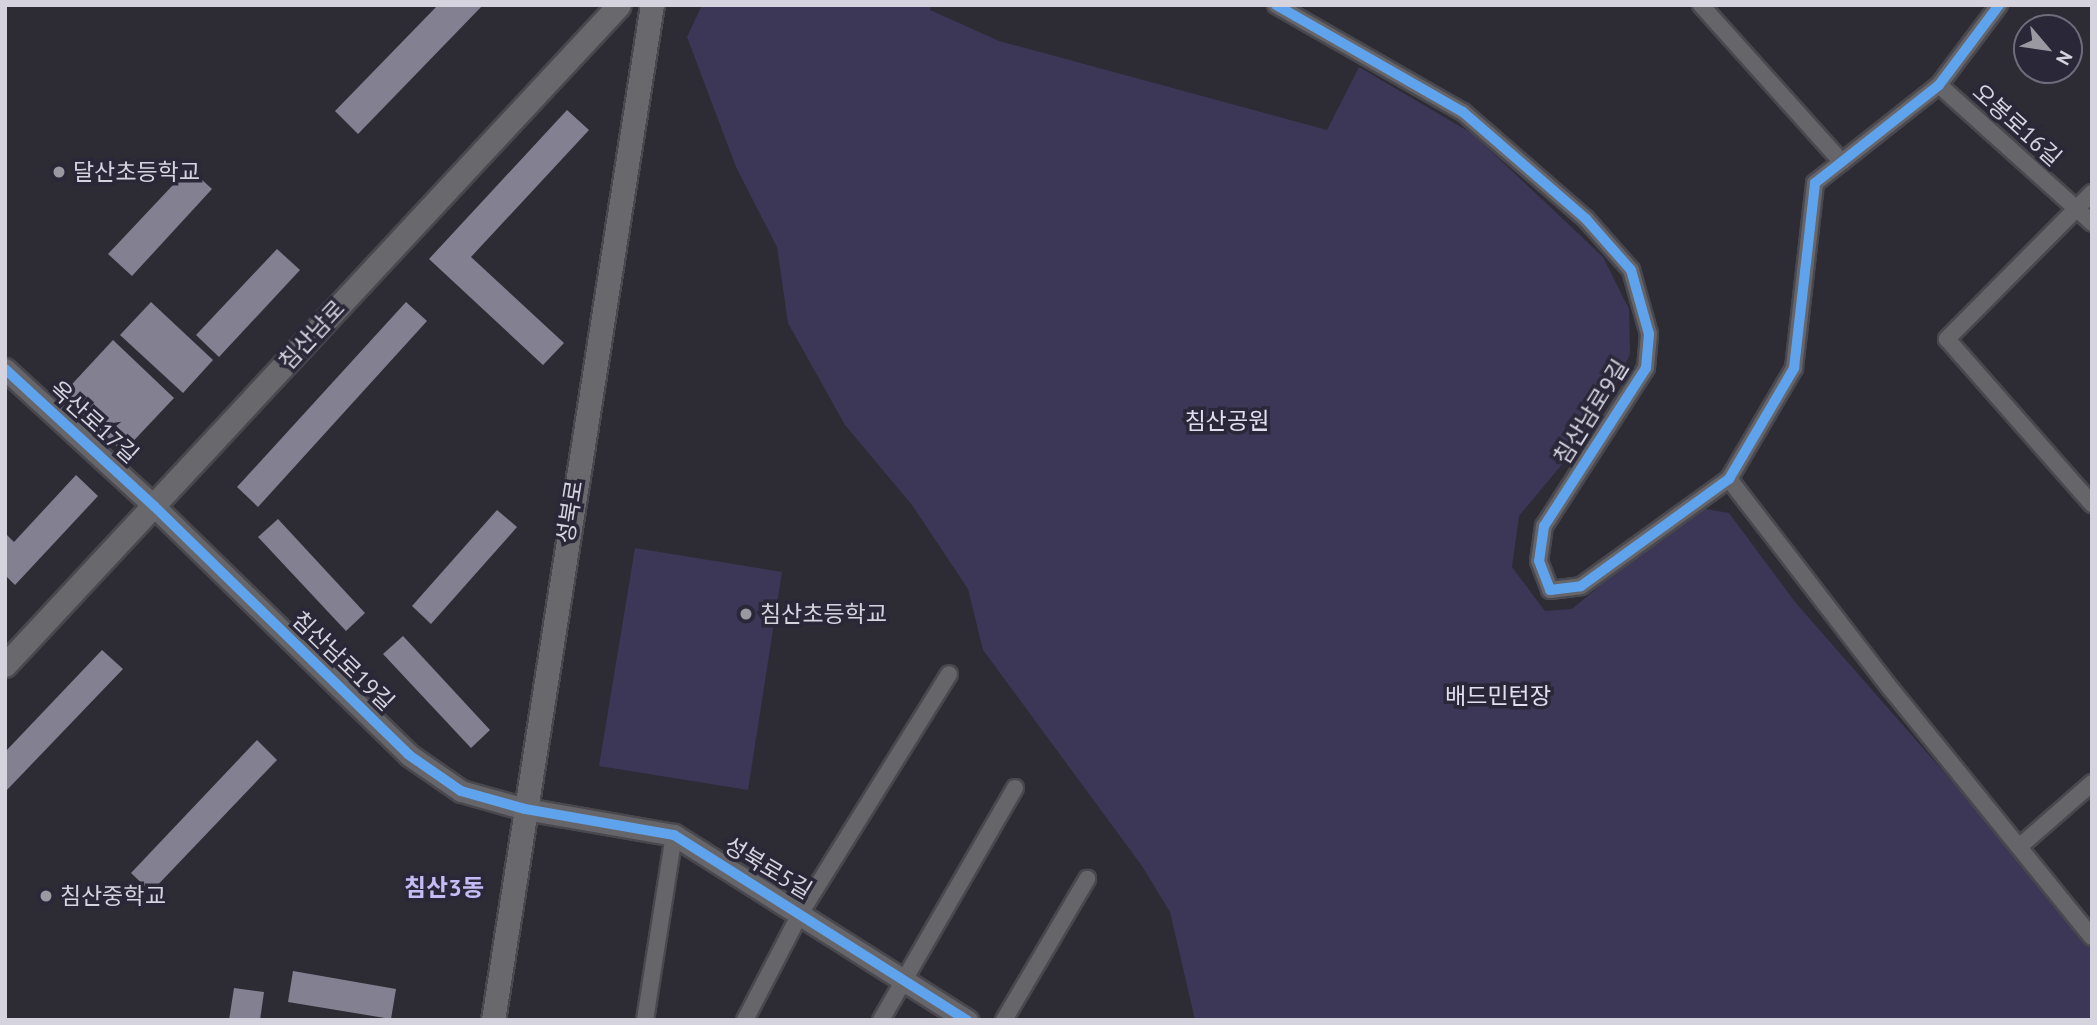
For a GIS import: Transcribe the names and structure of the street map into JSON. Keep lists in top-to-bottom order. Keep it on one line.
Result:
{"streets":{"main road":["침산남로","성북로"],"street":["오봉로16길","침산남로9길","옥산로17길","침산남로19길","성북로5길"]},"crossings":[["침산남로","옥산로17길"],["침산남로","침산남로19길"],["옥산로17길","침산남로19길"],["성북로","침산남로19길"],["성북로","성북로5길"],["침산남로19길","성북로5길"]],"districts":["침산3동"],"parks":["침산공원","배드민턴장"],"places":["달산초등학교","침산초등학교","침산중학교"],"north":"bottom right"}
